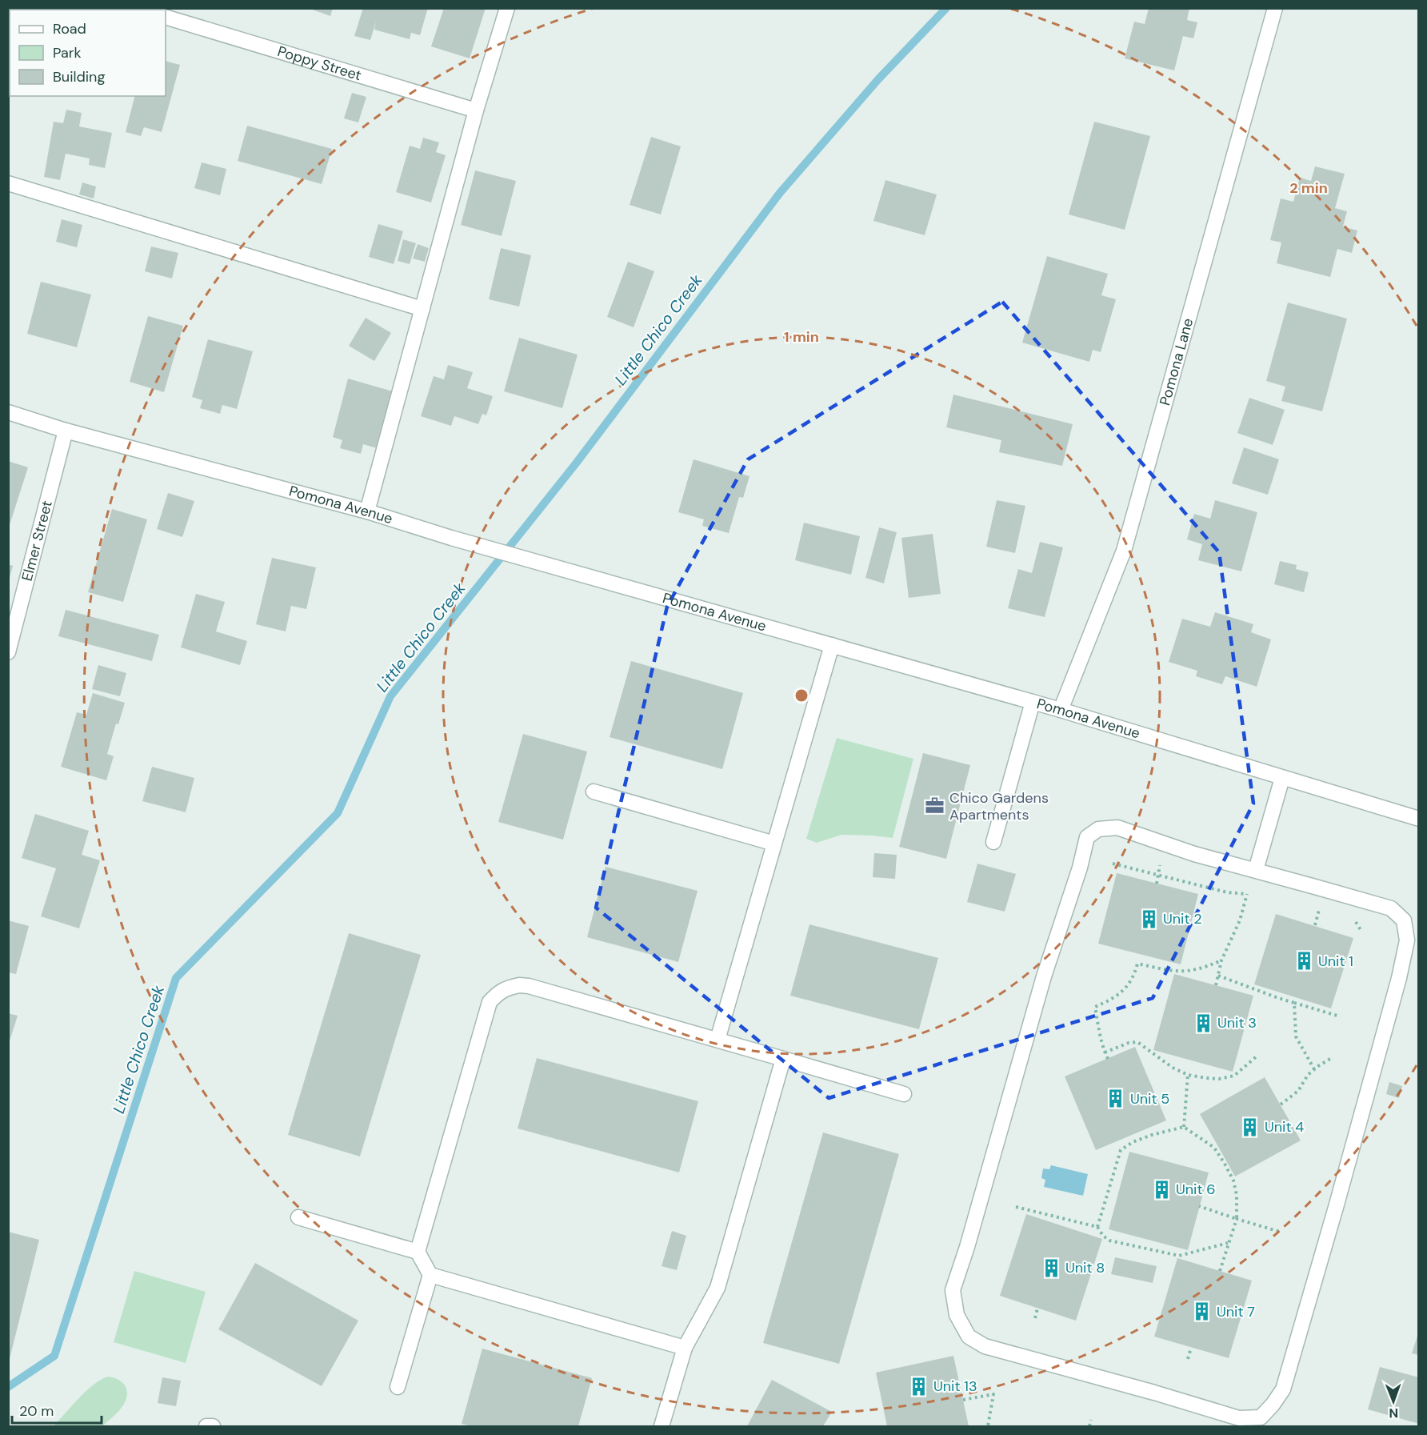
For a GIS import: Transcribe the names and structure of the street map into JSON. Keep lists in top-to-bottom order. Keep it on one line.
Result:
{"streets":{"street":["Poppy Street","Pomona Lane","Pomona Avenue","Elmer Street"]},"crossings":[["Pomona Lane","Pomona Avenue"],["Pomona Avenue","Elmer Street"]],"water":["Little Chico Creek"],"places":{"office":["Chico Gardens Apartments"],"building":["Unit 2","Unit 1","Unit 3","Unit 5","Unit 4","Unit 6","Unit 8","Unit 7","Unit 13"]},"legend":["Road","Park","Building"],"scale_bar":"20 m","north":"bottom","rings":["2 min","1 min"]}
